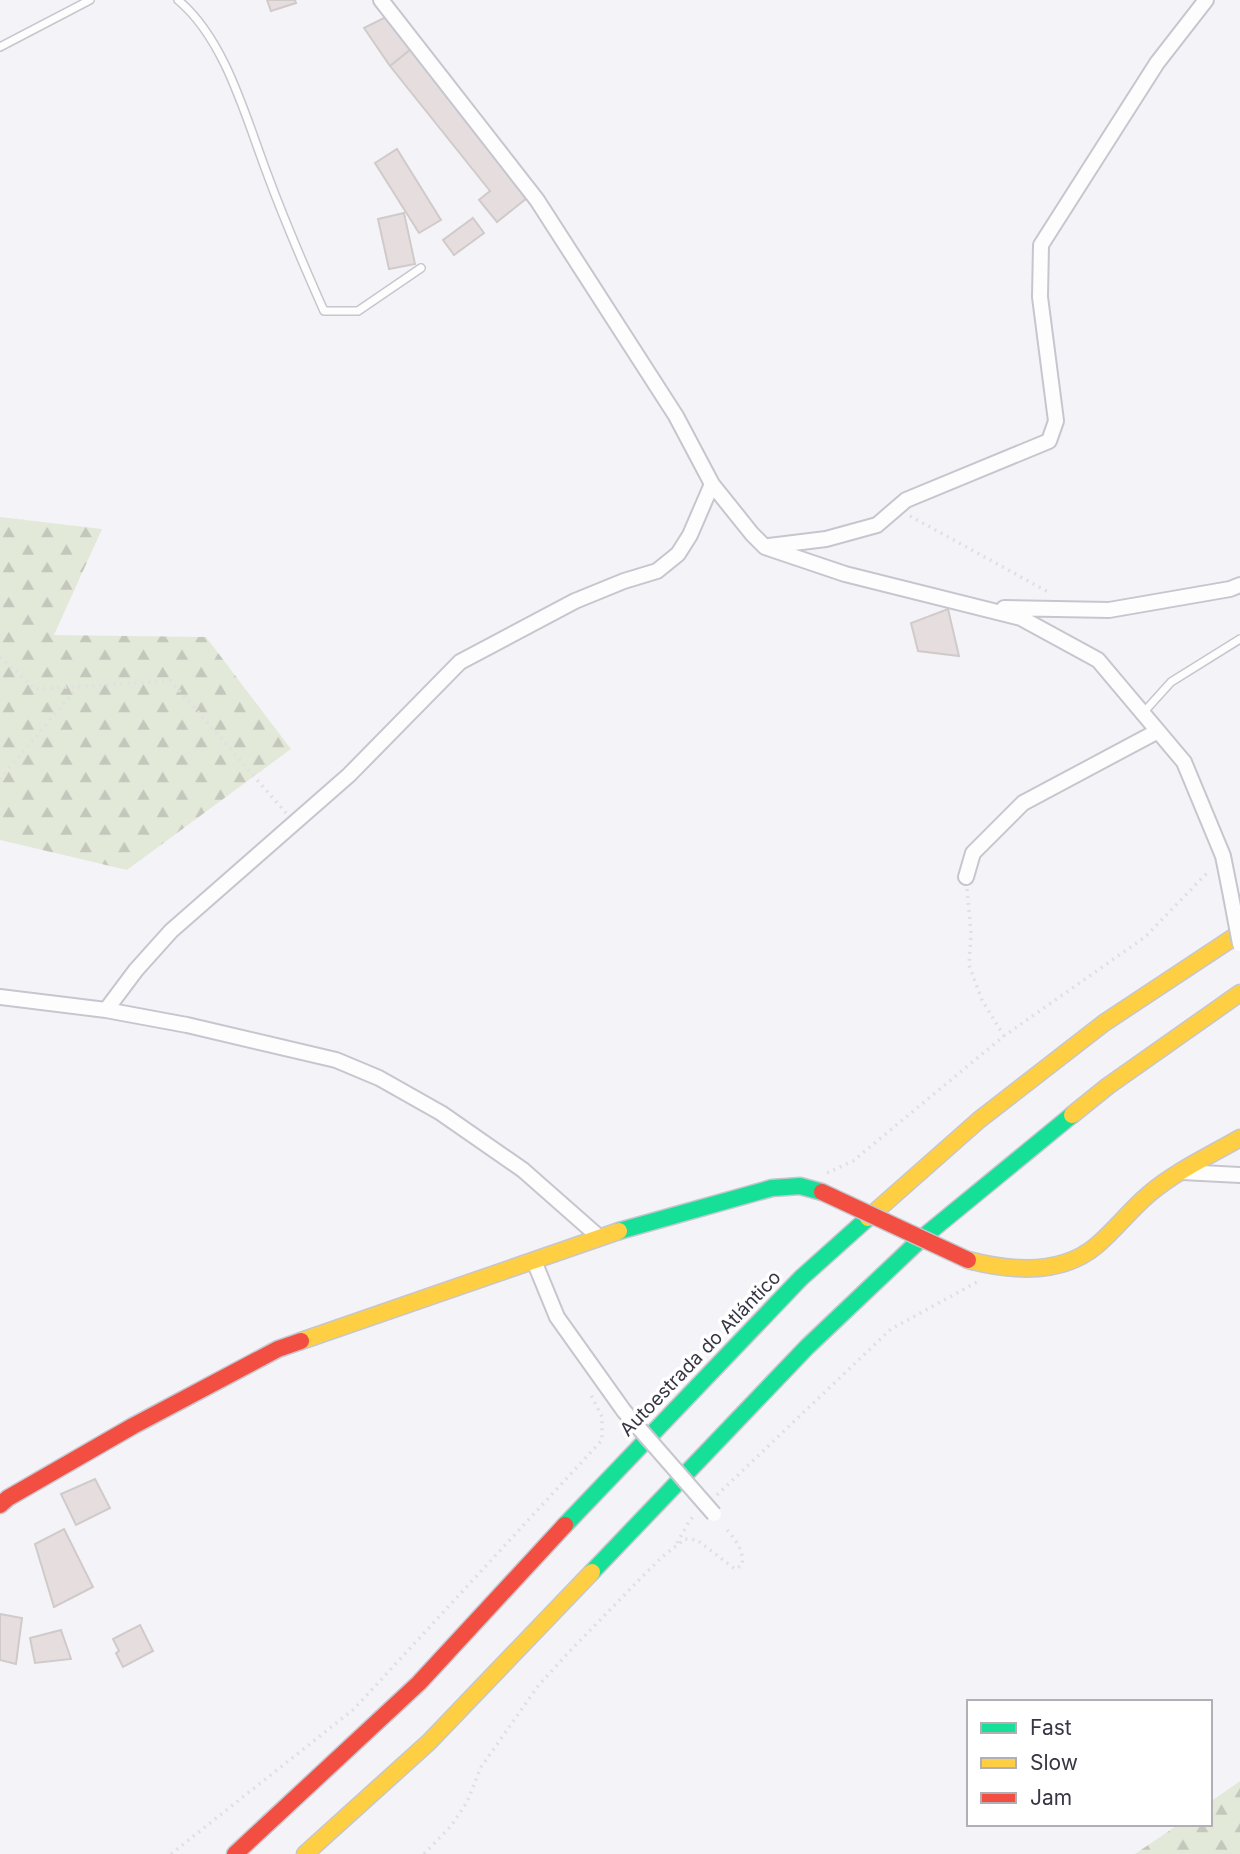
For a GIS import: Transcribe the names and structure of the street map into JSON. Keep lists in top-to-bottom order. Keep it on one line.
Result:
{"streets":{"main road":["Autoestrada do Atlántico"]},"legend":["Fast","Slow","Jam"]}
